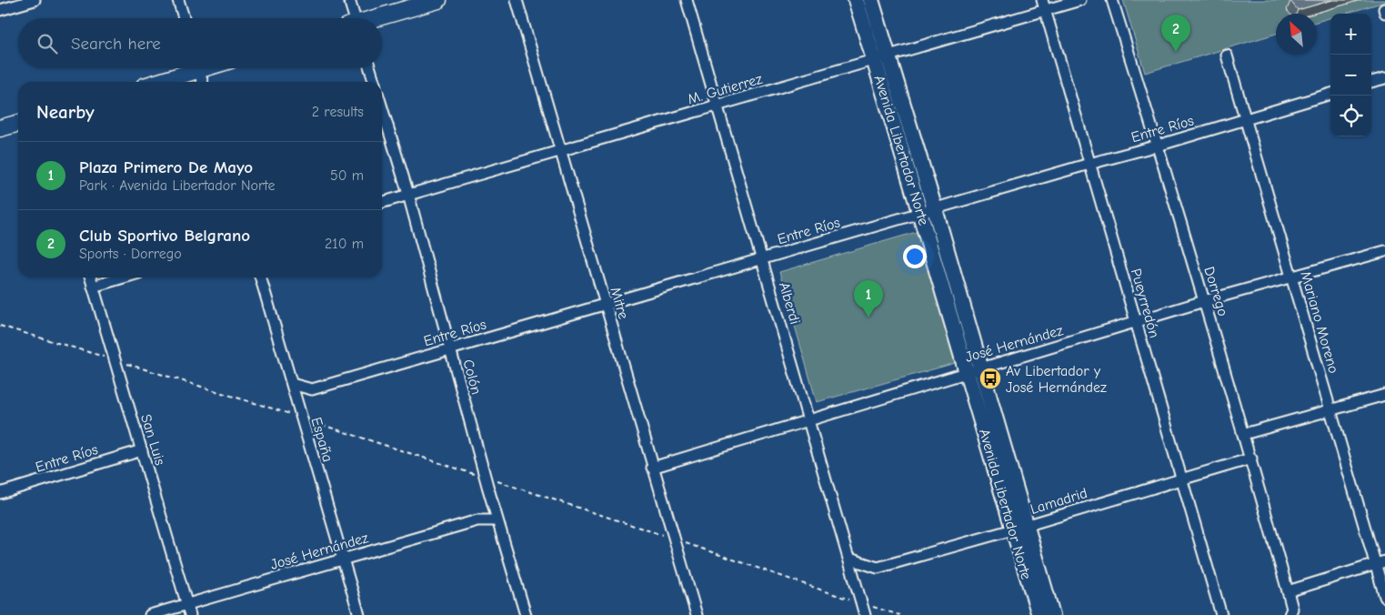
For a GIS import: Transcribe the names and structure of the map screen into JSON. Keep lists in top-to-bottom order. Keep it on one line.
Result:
{"streets":{"main road":["Avenida Libertador Norte"],"street":["M. Gutierrez","Entre Ríos","Dorrego","Mitre","Alberdi","Pueyrredón","Mariano Moreno","José Hernández","Colón","San Luis","España","Lamadrid"]},"crossings":[["M. Gutierrez","Avenida Libertador Norte"],["M. Gutierrez","Mitre"],["M. Gutierrez","Alberdi"],["M. Gutierrez","Pueyrredón"],["M. Gutierrez","Colón"],["Entre Ríos","Avenida Libertador Norte"],["Entre Ríos","Dorrego"],["Entre Ríos","Mitre"],["Entre Ríos","Alberdi"],["Entre Ríos","Pueyrredón"],["Entre Ríos","Mariano Moreno"],["Entre Ríos","Colón"],["Entre Ríos","San Luis"],["Entre Ríos","España"],["Avenida Libertador Norte","José Hernández"],["Avenida Libertador Norte","Lamadrid"],["Dorrego","José Hernández"],["Dorrego","Lamadrid"],["Mitre","José Hernández"],["Alberdi","José Hernández"],["Alberdi","Lamadrid"],["Pueyrredón","José Hernández"],["Pueyrredón","Lamadrid"],["Mariano Moreno","José Hernández"],["José Hernández","Colón"],["José Hernández","San Luis"],["José Hernández","España"]],"places":{"bus stop":["Av Libertador y José Hernández"]},"north":"top left","page":{"map_buttons":["+","−"],"pins":["2","1"],"search":"Search here","heading":["Nearby","2 results"],"list":[{"mark":"1","name":"Plaza Primero De Mayo","note":"Park · Avenida Libertador Norte","value":"50 m"},{"mark":"2","name":"Club Sportivo Belgrano","note":"Sports · Dorrego","value":"210 m"}]}}
